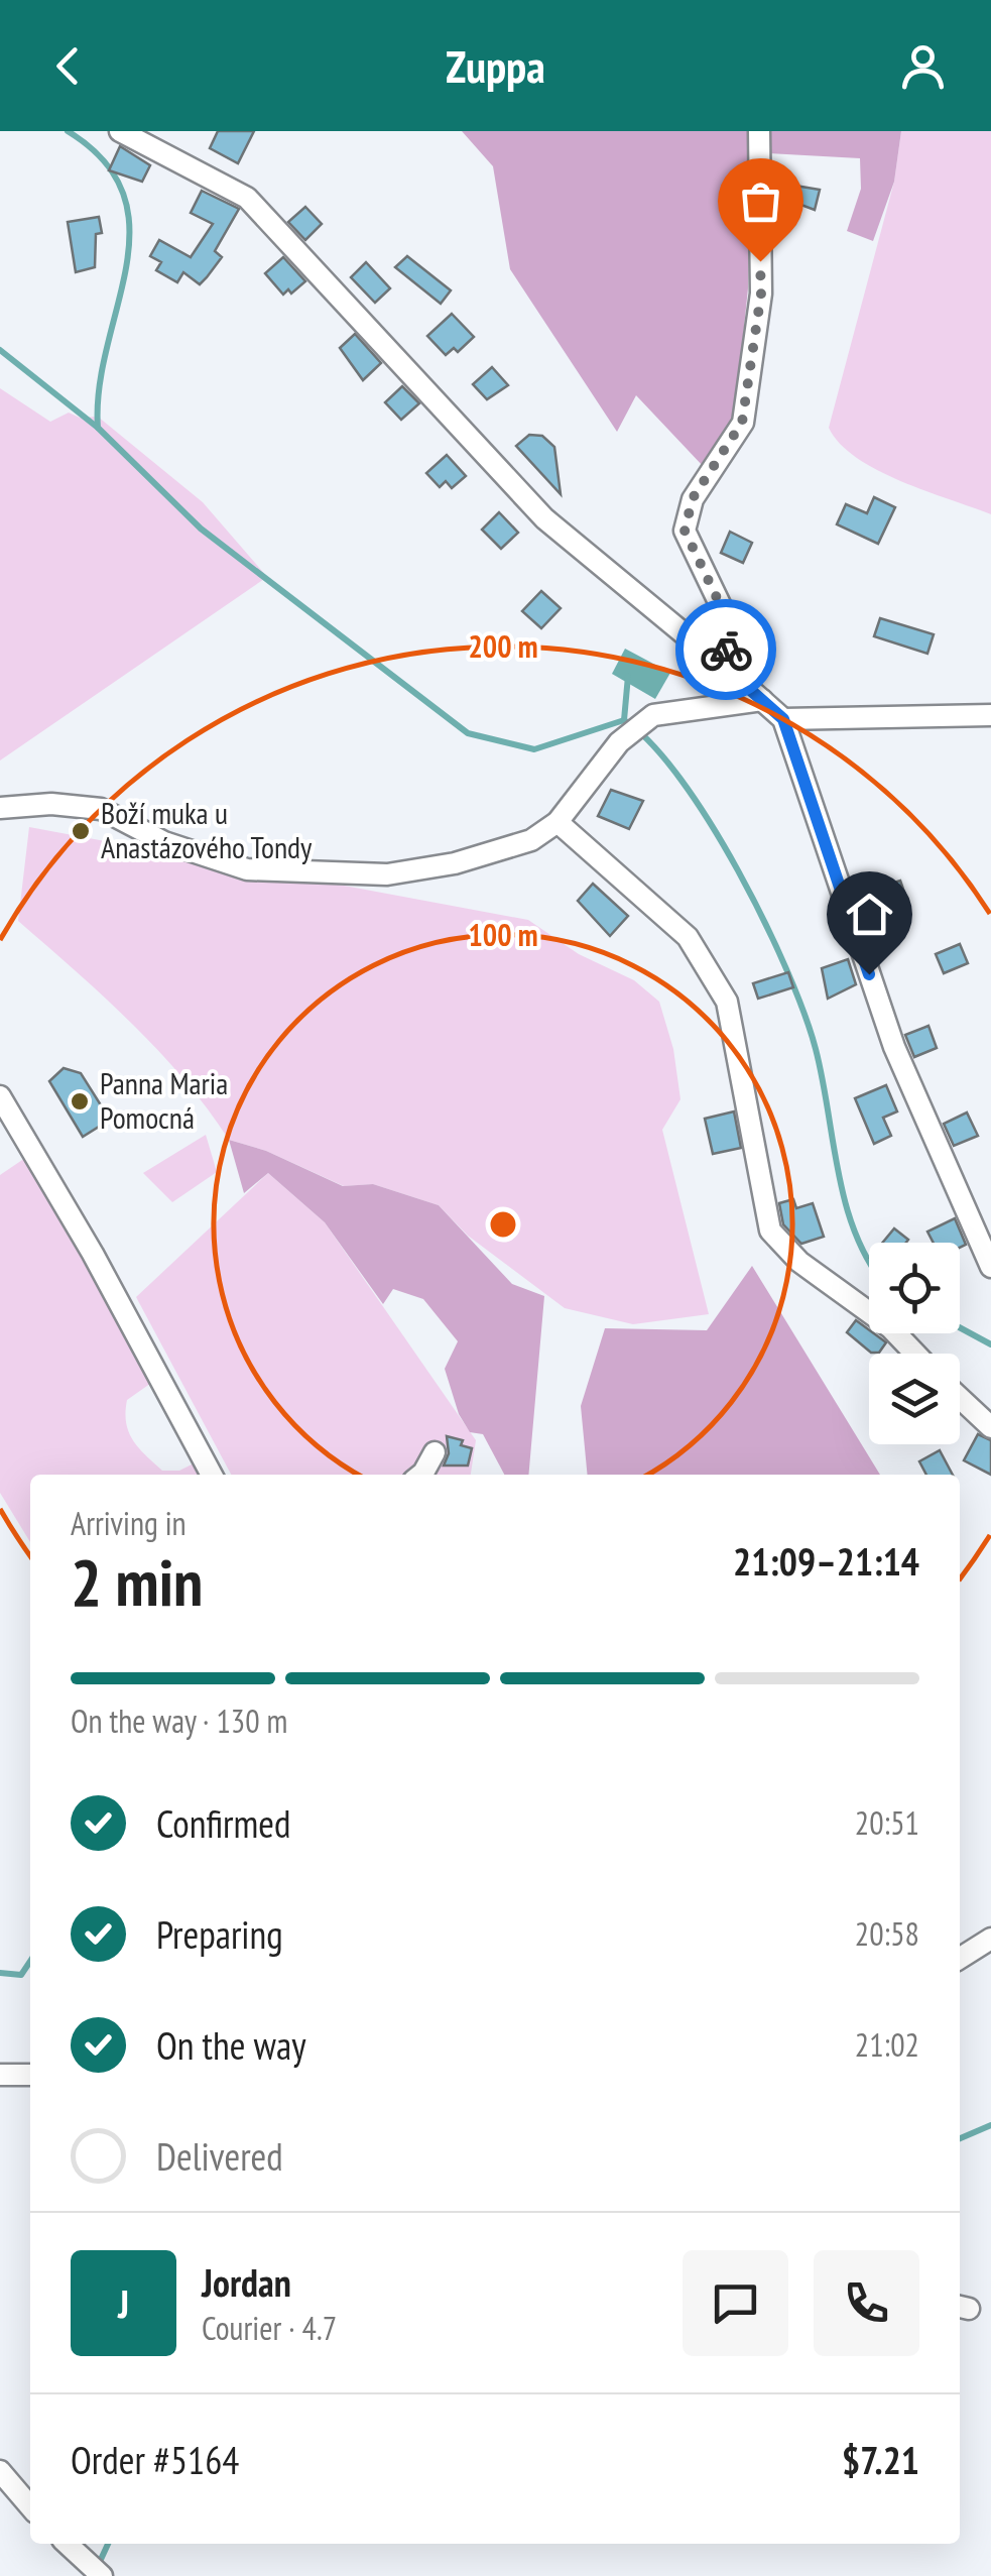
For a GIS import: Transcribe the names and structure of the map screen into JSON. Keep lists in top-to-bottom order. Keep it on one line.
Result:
{"places":["Boží muka u Anastázového Tondy","Panna Maria Pomocná"],"page":{"header":"Zuppa","heading":["2 min","Arriving in","21:09–21:14"],"panel":["Jordan","Courier · 4.7","Order #5164","$7.21"],"bar":"On the way · 130 m","list":[["Confirmed","20:51"],["Preparing","20:58"],["On the way","21:02"],"Delivered"],"round":"J"},"rings":["200 m","100 m"]}
